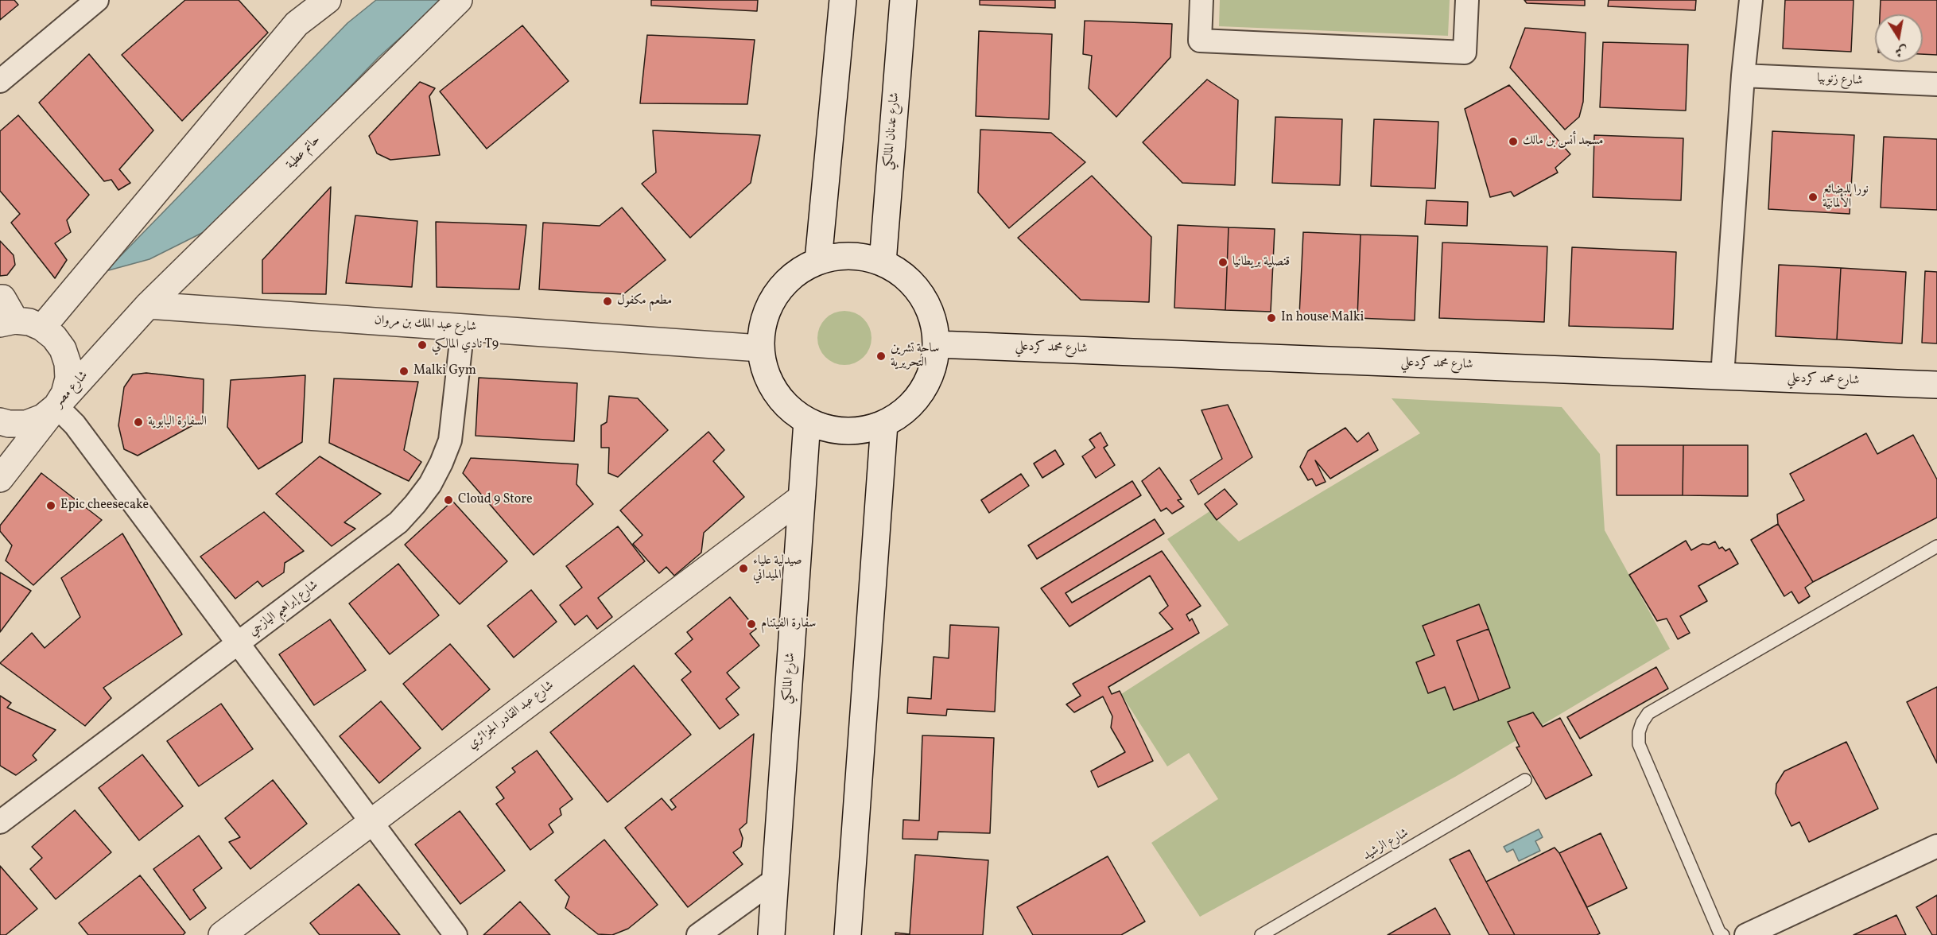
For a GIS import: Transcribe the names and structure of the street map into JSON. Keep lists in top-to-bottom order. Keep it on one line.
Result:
{"streets":{"main road":["شارع عدنان المالكي","حاتم عطية","شارع عبد الملك بن مروان","شارع محمد كردعلي","شارع مصر","شارع المالكي","شارع عبد القادر الجزائري"],"street":["شارع زنوبيا","شارع إبراهيم اليازجي"],"lane":["شارع الرشيد"]},"crossings":[["حاتم عطية","شارع عبد الملك بن مروان"],["حاتم عطية","شارع مصر"],["شارع عبد الملك بن مروان","شارع مصر"],["شارع عبد الملك بن مروان","شارع إبراهيم اليازجي"],["شارع المالكي","شارع عبد القادر الجزائري"]],"places":["مسجد أنس بن مالك","نورا للبضائع الألمانية","قنصلية بريطانيا","مطعم مكفول","In house Malki","نادي المالكي T9","ساحة تشرين التحريرية","Malki Gym","السفارة البابوية","Cloud 9 Store","Epic cheesecake","صيدلية علياء الميداني","سفارة الفيتنام"],"north":"bottom"}
